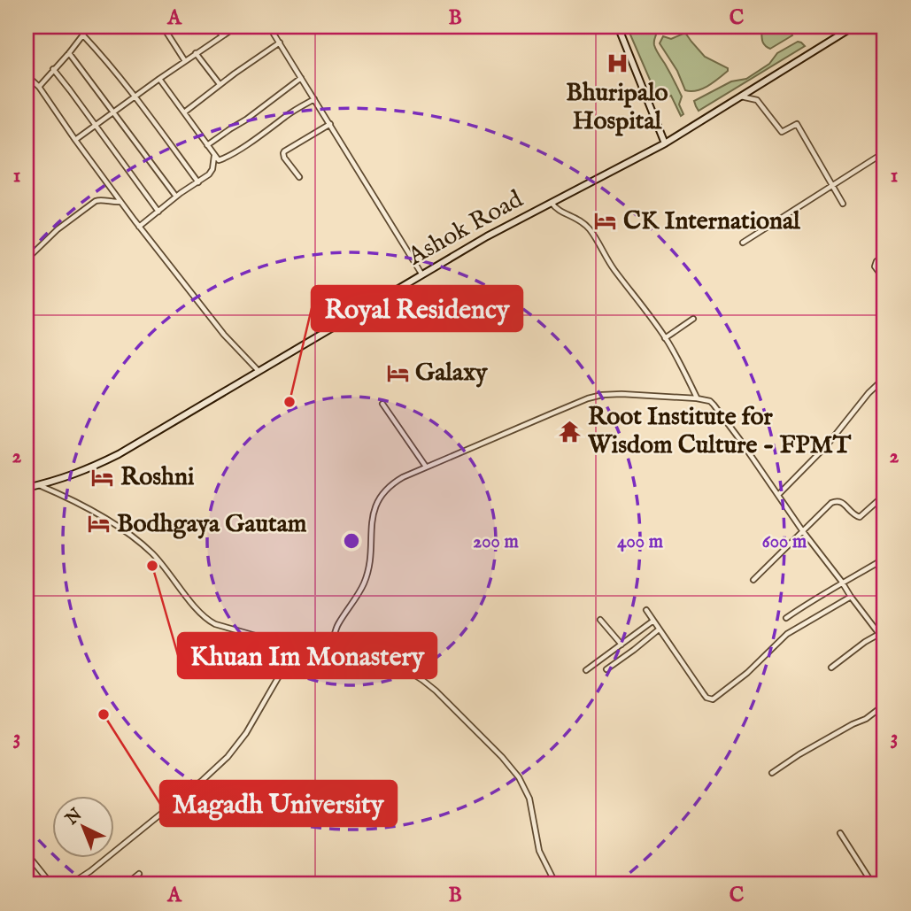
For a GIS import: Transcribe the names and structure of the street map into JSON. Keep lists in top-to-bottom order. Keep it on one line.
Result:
{"streets":{"street":["Ashok Road"]},"places":{"hospital":["Bhuripalo Hospital"],"hotel":["CK International","Galaxy","Roshni","Bodhgaya Gautam"],"other":["Royal Residency","Khuan Im Monastery","Magadh University"],"temple":["Root Institute for Wisdom Culture - FPMT"]},"north":"top left","grid":{"columns":["A","B","C"],"rows":["1","2","3"]},"rings":["200 m","400 m","600 m"]}
